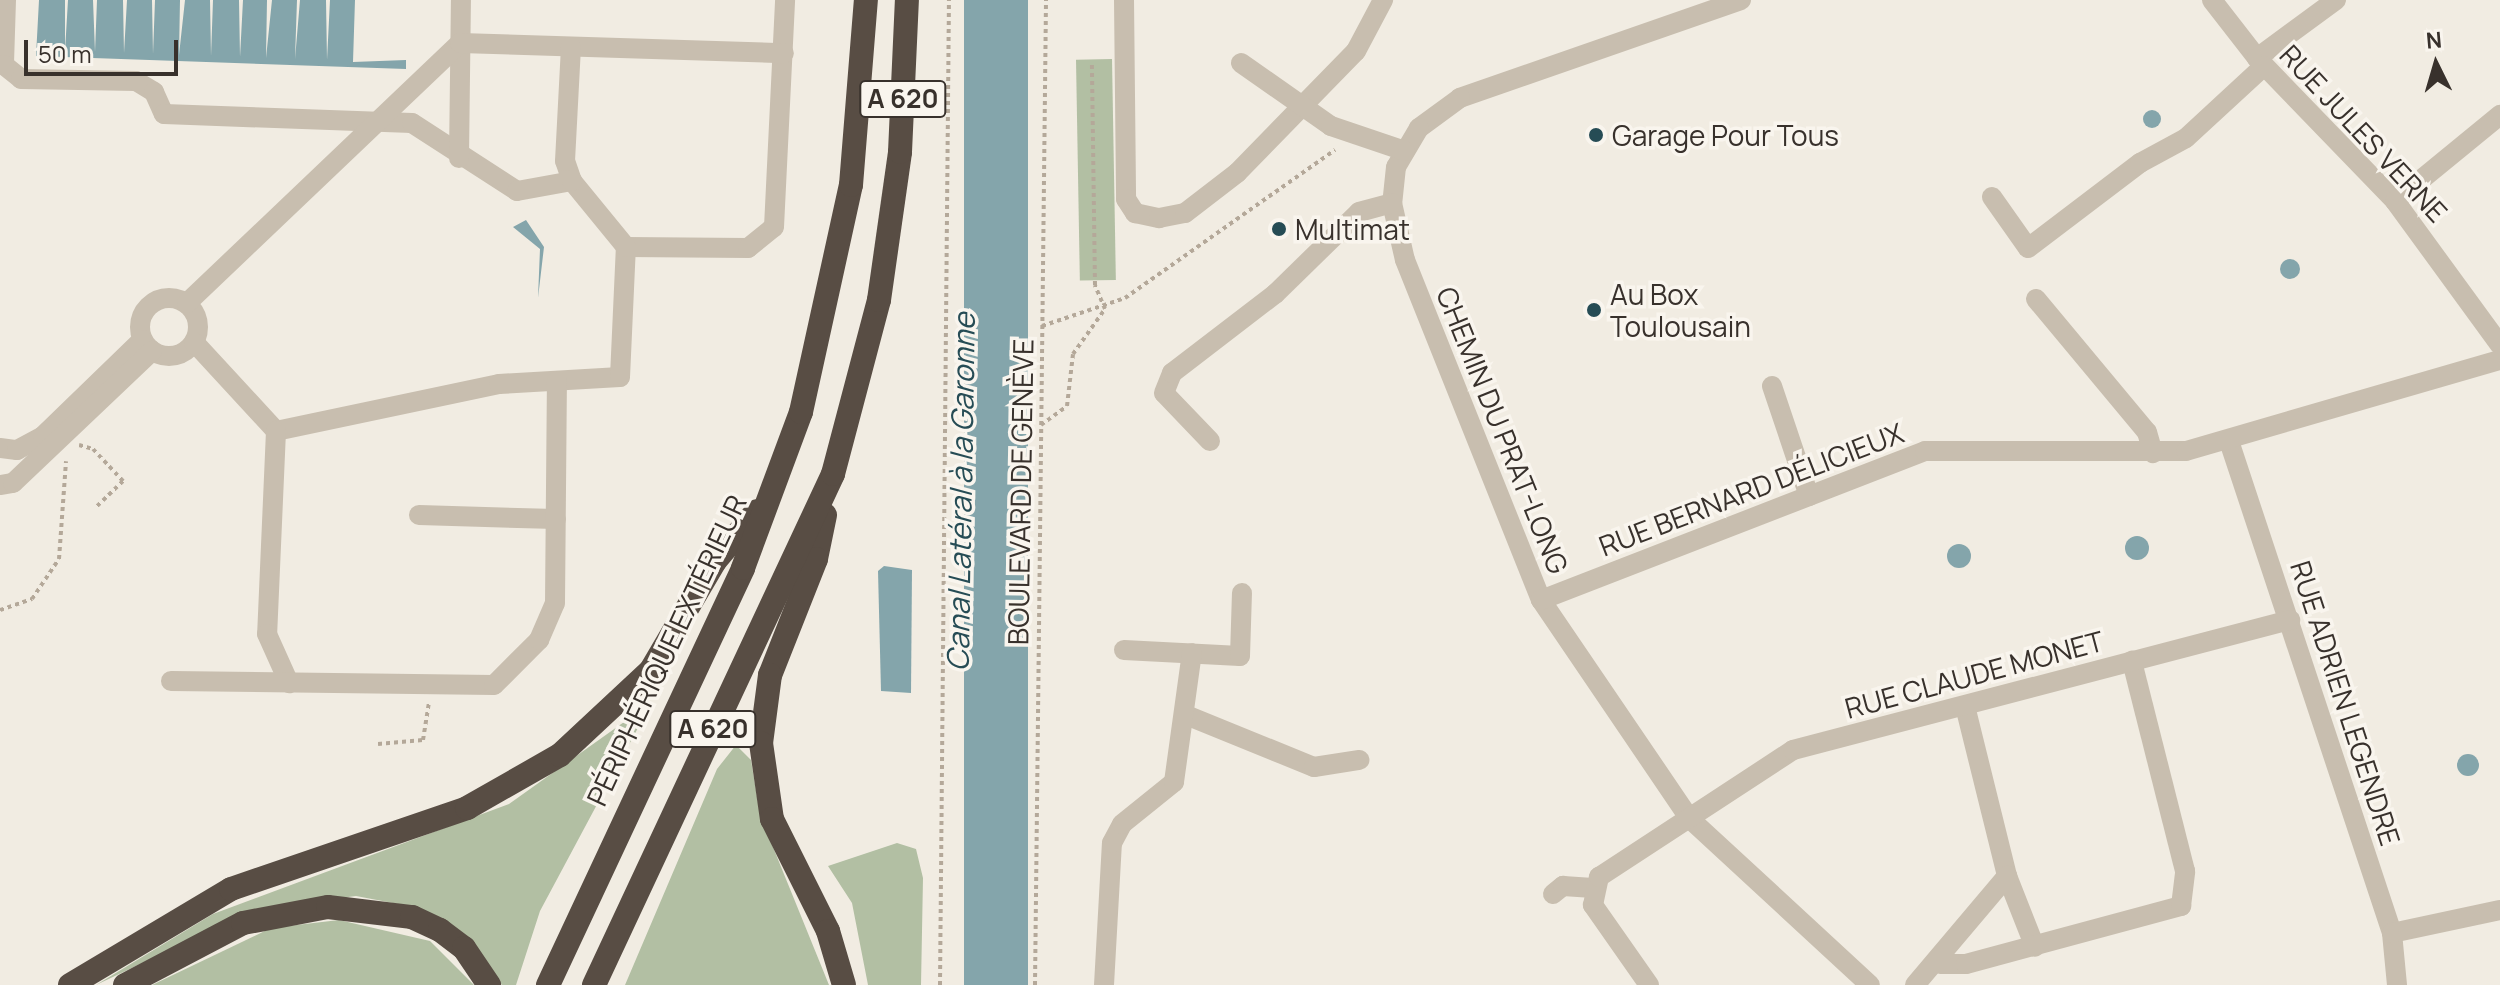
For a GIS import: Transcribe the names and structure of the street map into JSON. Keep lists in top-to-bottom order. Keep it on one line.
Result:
{"streets":{"highway":["A 620","PÉRIPHÉRIQUE EXTÉRIEUR"],"street":["RUE JULES VERNE","CHEMIN DU PRAT-LONG","RUE BERNARD DÉLICIEUX","RUE CLAUDE MONET","RUE ADRIEN LEGENDRE"],"path":["BOULEVARD DE GENÈVE"]},"crossings":[["CHEMIN DU PRAT-LONG","RUE BERNARD DÉLICIEUX"],["CHEMIN DU PRAT-LONG","RUE CLAUDE MONET"],["RUE BERNARD DÉLICIEUX","RUE ADRIEN LEGENDRE"],["RUE CLAUDE MONET","RUE ADRIEN LEGENDRE"]],"water":["Canal Latéral à la Garonne"],"places":["Garage Pour Tous","Multimat","Au Box Toulousain"],"scale_bar":"50 m","north":"top"}
